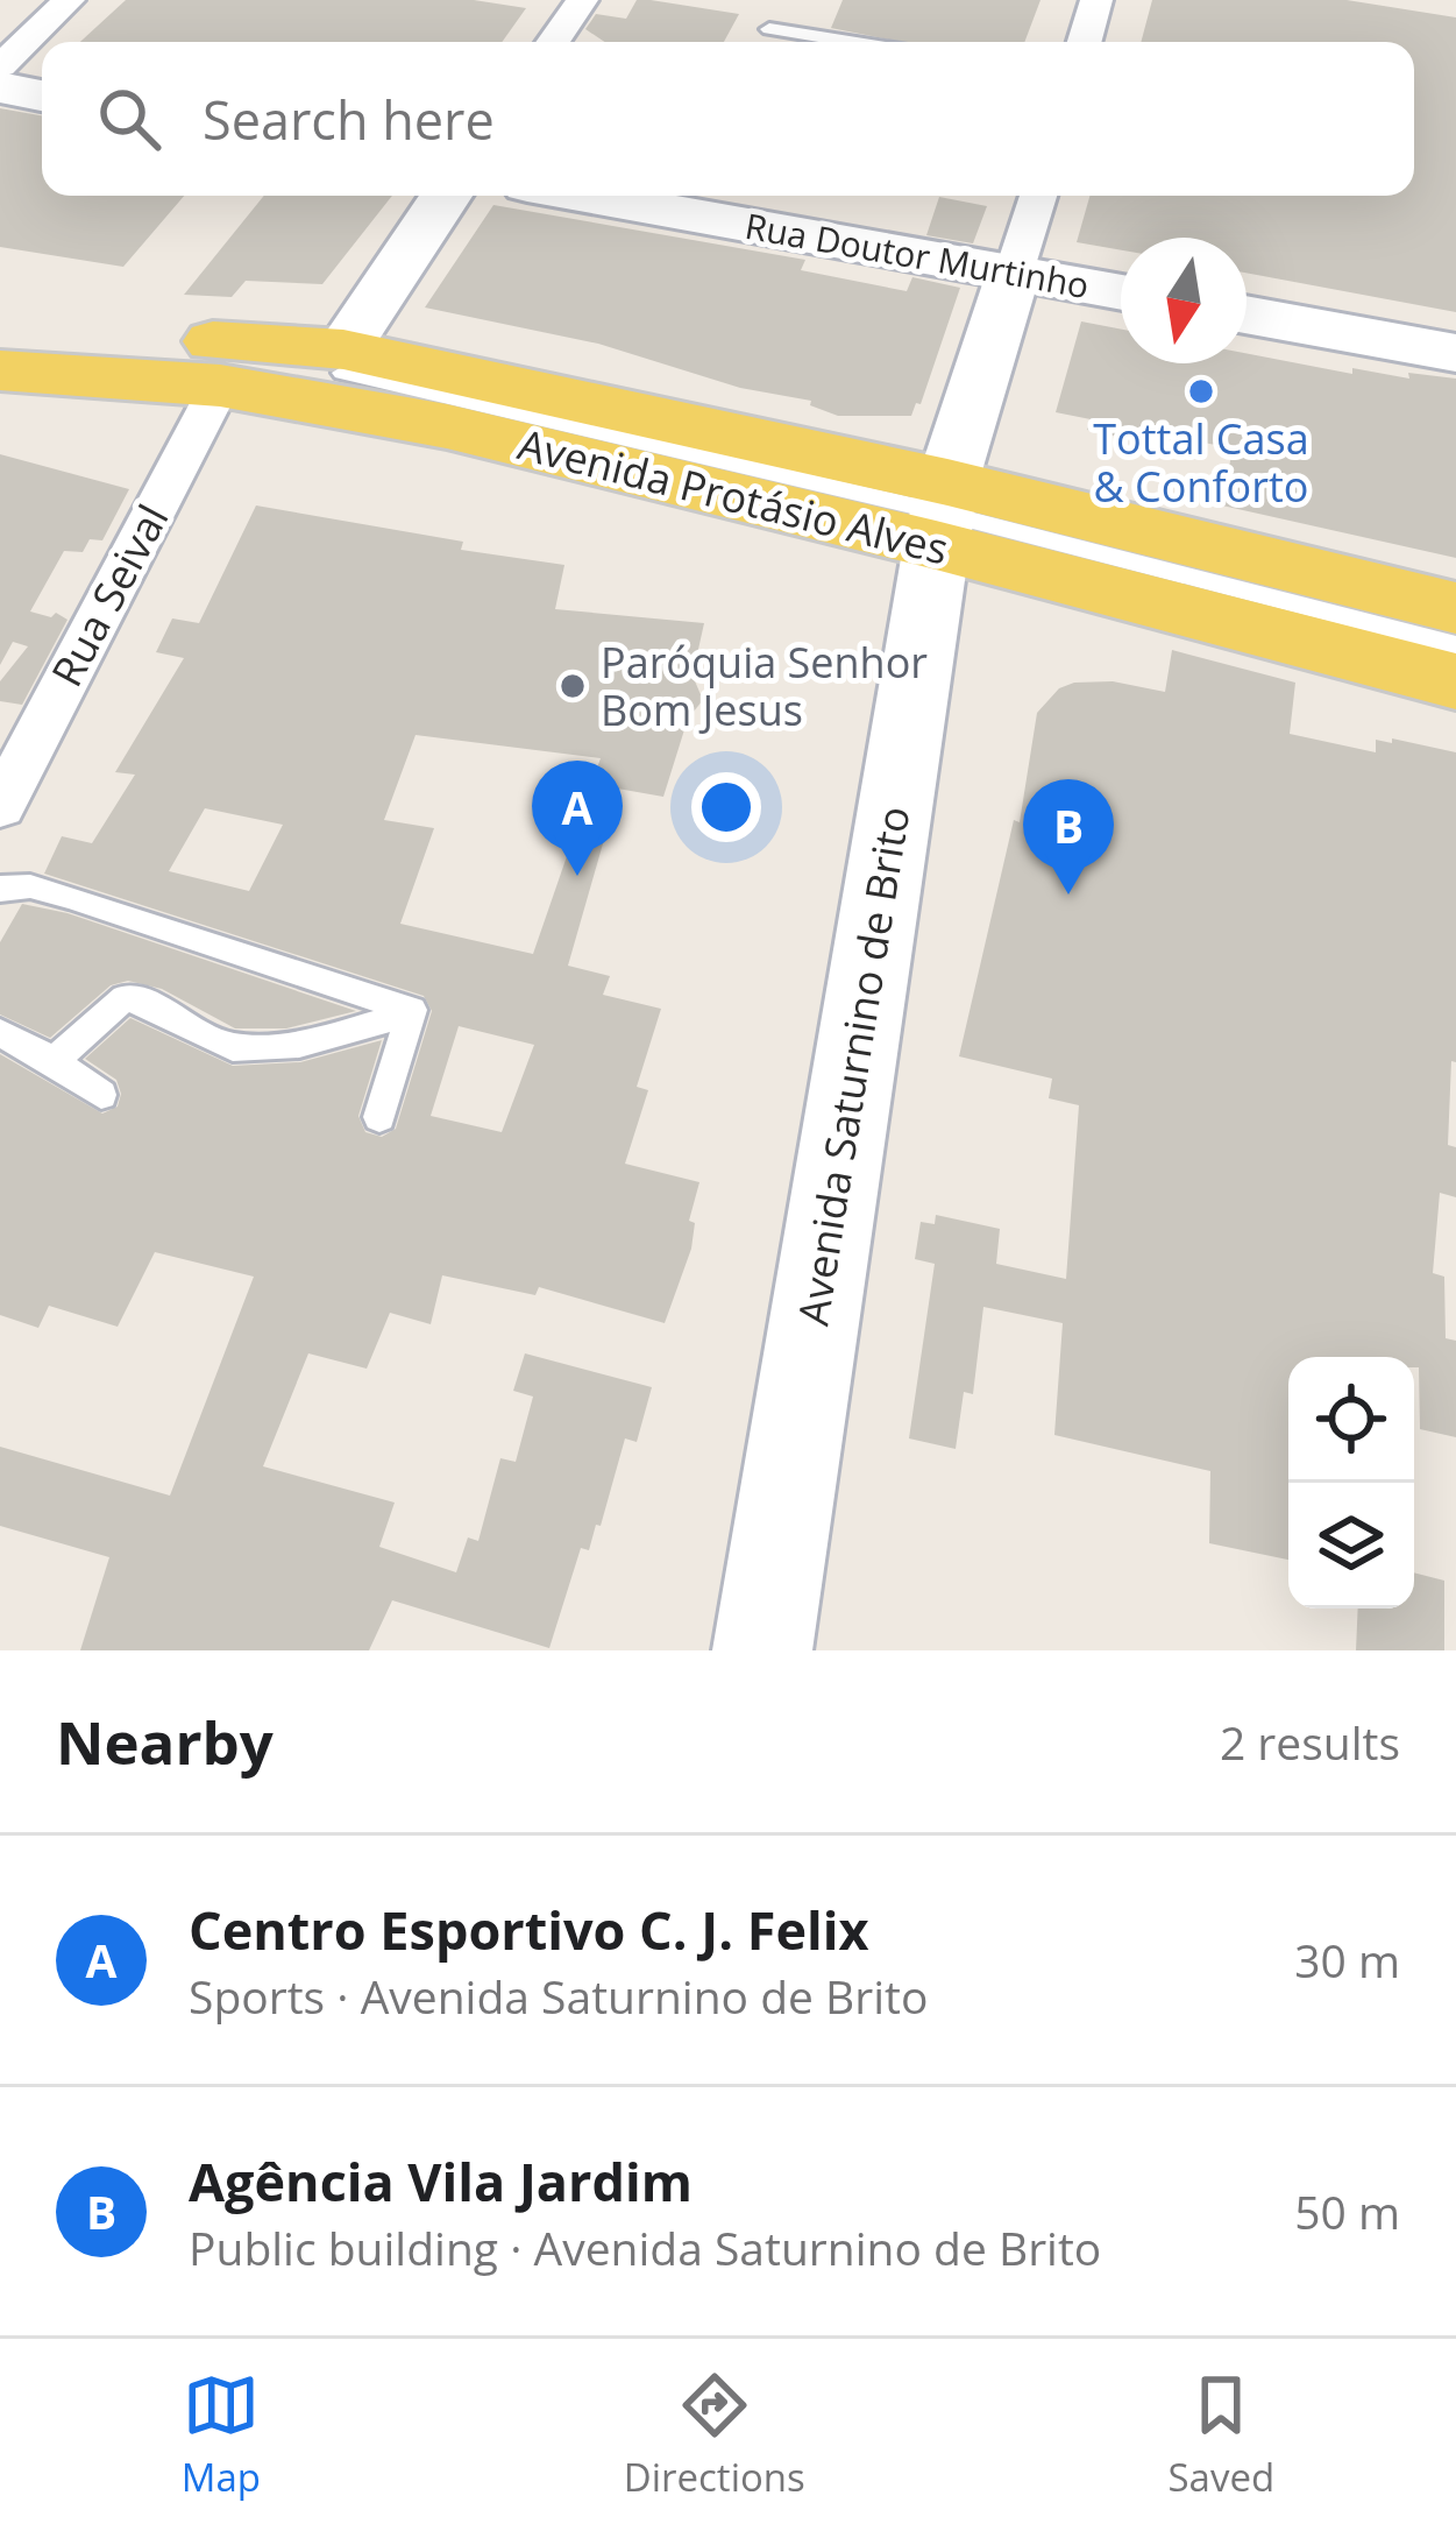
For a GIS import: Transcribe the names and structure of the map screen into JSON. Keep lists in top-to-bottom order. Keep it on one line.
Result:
{"streets":{"main road":["Avenida Protásio Alves"],"street":["Rua Doutor Murtinho","Rua Seival","Avenida Saturnino de Brito"]},"crossings":[["Rua Doutor Murtinho","Avenida Saturnino de Brito"],["Avenida Protásio Alves","Rua Seival"],["Avenida Protásio Alves","Avenida Saturnino de Brito"]],"places":["Tottal Casa & Conforto","Paróquia Senhor Bom Jesus"],"north":"bottom","page":{"search":"Search here","pins":["A","B"],"heading":["Nearby","2 results"],"list":[{"mark":"A","name":"Centro Esportivo C. J. Felix","note":"Sports · Avenida Saturnino de Brito","value":"30 m"},{"mark":"B","name":"Agência Vila Jardim","note":"Public building · Avenida Saturnino de Brito","value":"50 m"}],"nav":["Map","Directions","Saved"]}}
